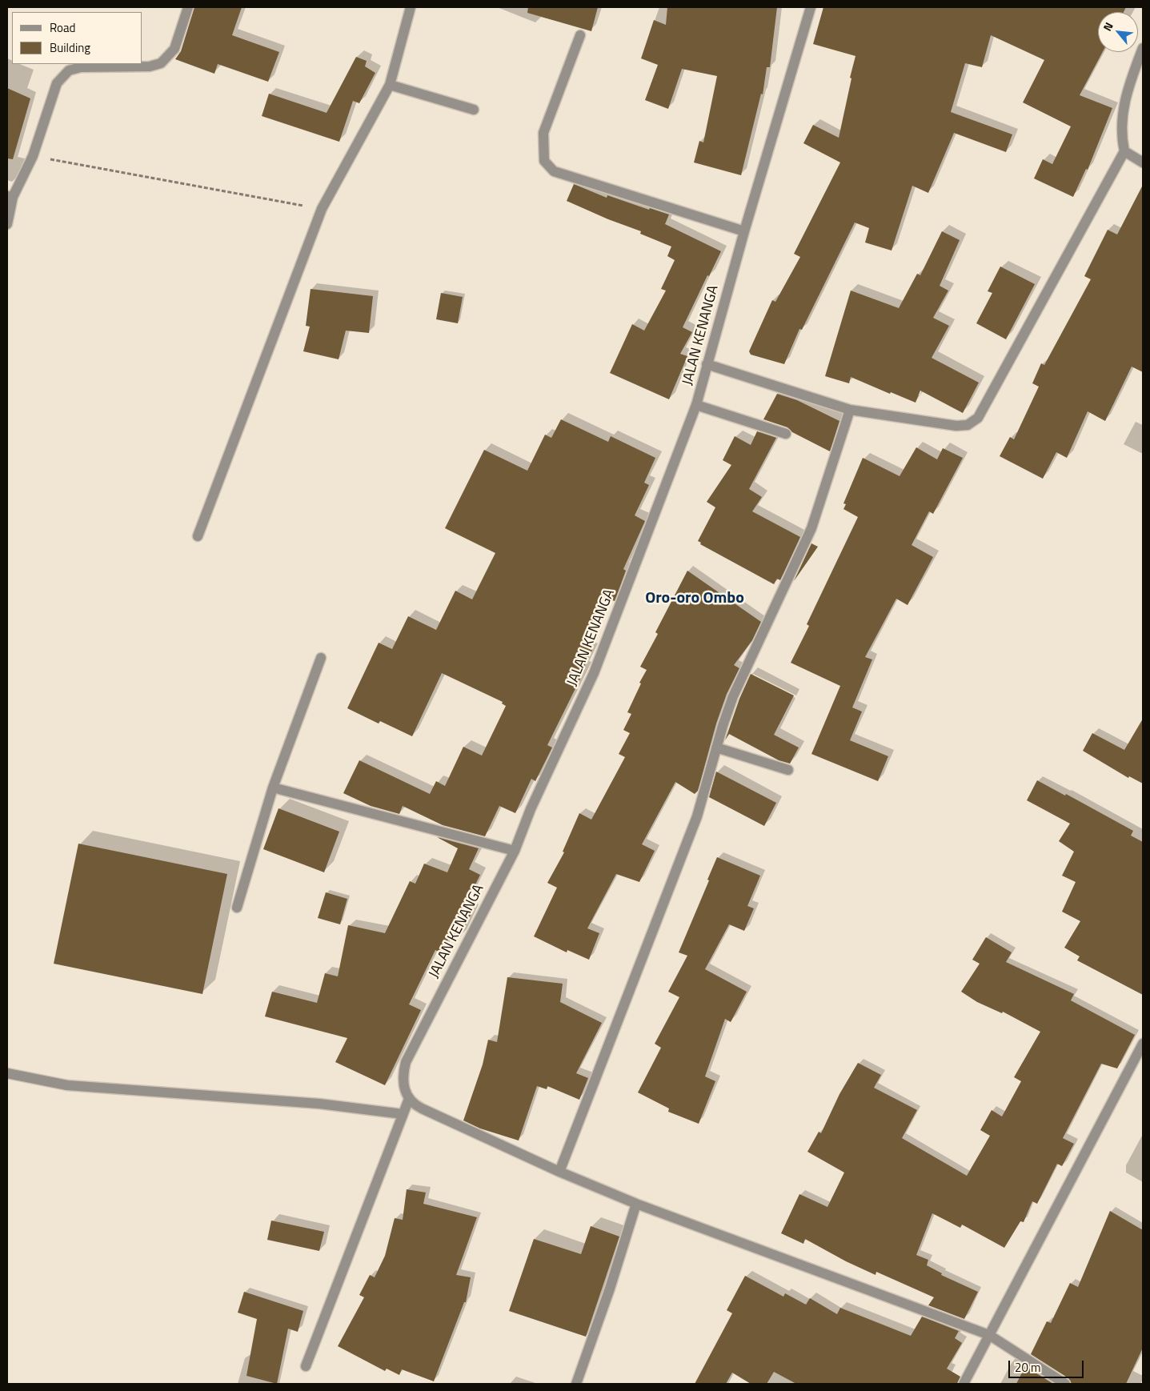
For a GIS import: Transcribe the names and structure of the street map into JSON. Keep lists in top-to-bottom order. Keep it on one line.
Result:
{"streets":{"street":["JALAN KENANGA"]},"districts":["Oro-oro Ombo"],"legend":["Road","Building"],"scale_bar":"20 m","north":"top left"}
